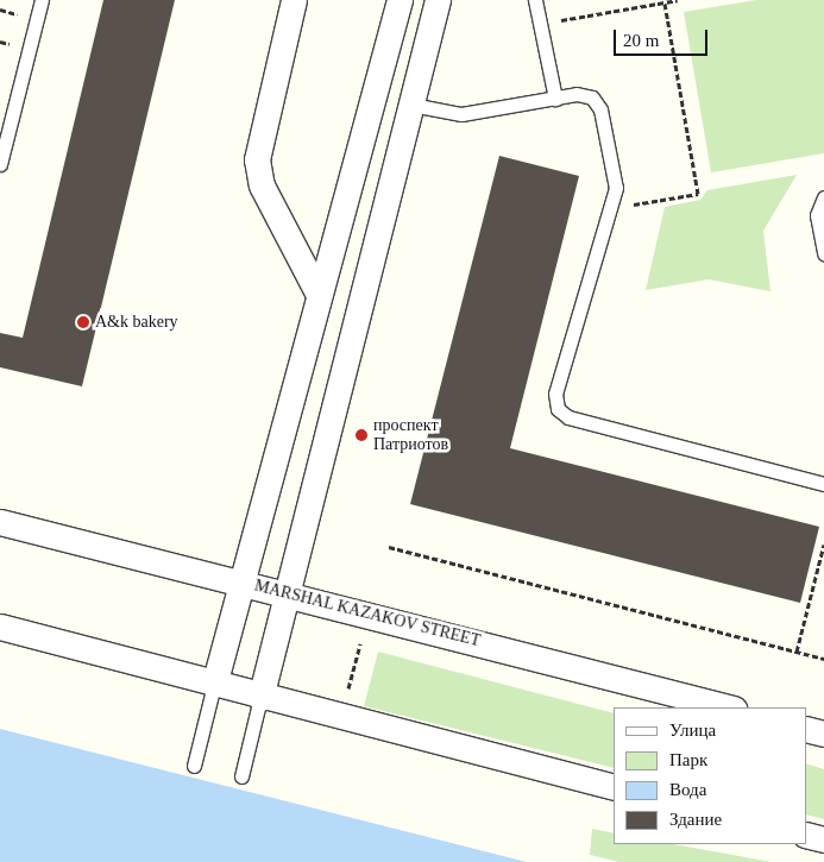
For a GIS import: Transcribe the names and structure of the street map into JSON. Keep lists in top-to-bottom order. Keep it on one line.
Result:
{"streets":{"street":["MARSHAL KAZAKOV STREET"]},"places":["A&k bakery","проспект Патриотов"],"legend":["Улица","Парк","Вода","Здание"],"scale_bar":"20 m"}
